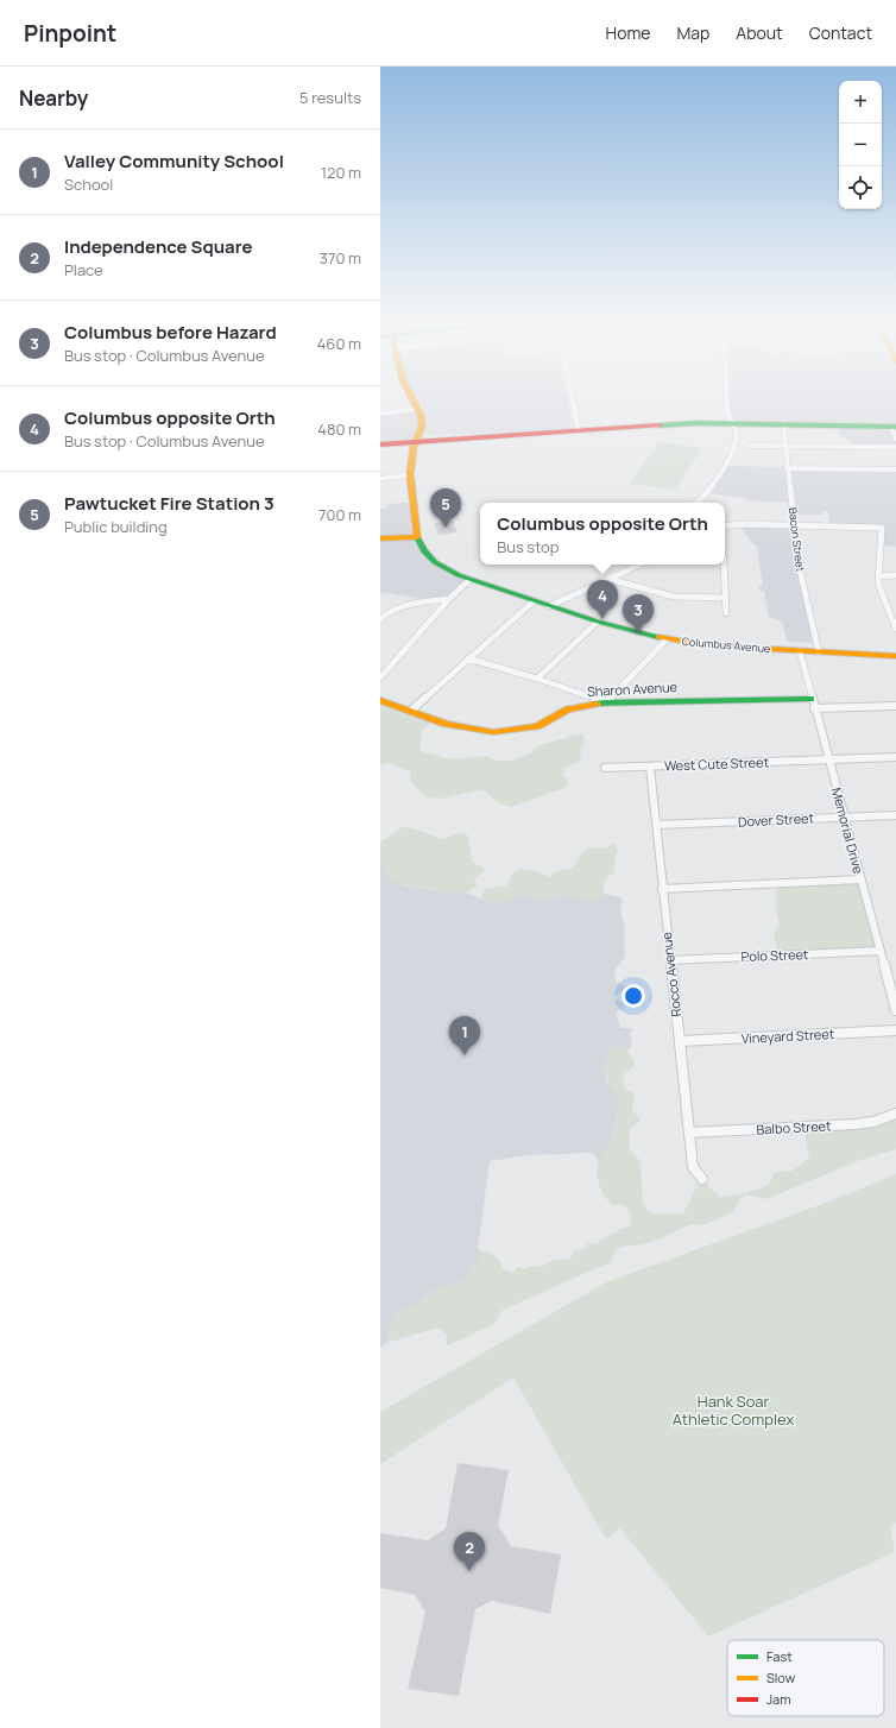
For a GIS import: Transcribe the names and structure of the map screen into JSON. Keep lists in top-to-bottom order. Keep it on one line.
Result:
{"streets":{"street":["Bacon Street","Columbus Avenue","Sharon Avenue","West Cute Street","Dover Street","Memorial Drive","Polo Street","Rocco Avenue","Vineyard Street","Balbo Street"]},"crossings":[["Bacon Street","Columbus Avenue"],["Columbus Avenue","Memorial Drive"],["Sharon Avenue","Memorial Drive"],["West Cute Street","Memorial Drive"],["West Cute Street","Rocco Avenue"],["Dover Street","Memorial Drive"],["Dover Street","Rocco Avenue"],["Memorial Drive","Polo Street"],["Polo Street","Rocco Avenue"],["Rocco Avenue","Vineyard Street"],["Rocco Avenue","Balbo Street"]],"parks":["Hank Soar Athletic Complex"],"legend":["Fast","Slow","Jam"],"page":{"header":"Pinpoint","nav":["Home","Map","About","Contact"],"heading":["Nearby","5 results"],"map_buttons":["+","−"],"list":[{"mark":"1","name":"Valley Community School","note":"School","value":"120 m"},{"mark":"2","name":"Independence Square","note":"Place","value":"370 m"},{"mark":"3","name":"Columbus before Hazard","note":"Bus stop · Columbus Avenue","value":"460 m"},{"mark":"4","name":"Columbus opposite Orth","note":"Bus stop · Columbus Avenue","value":"480 m"},{"mark":"5","name":"Pawtucket Fire Station 3","note":"Public building","value":"700 m"}],"pins":["5","4","3","1","2"],"popup":["Columbus opposite Orth","Bus stop"]}}
